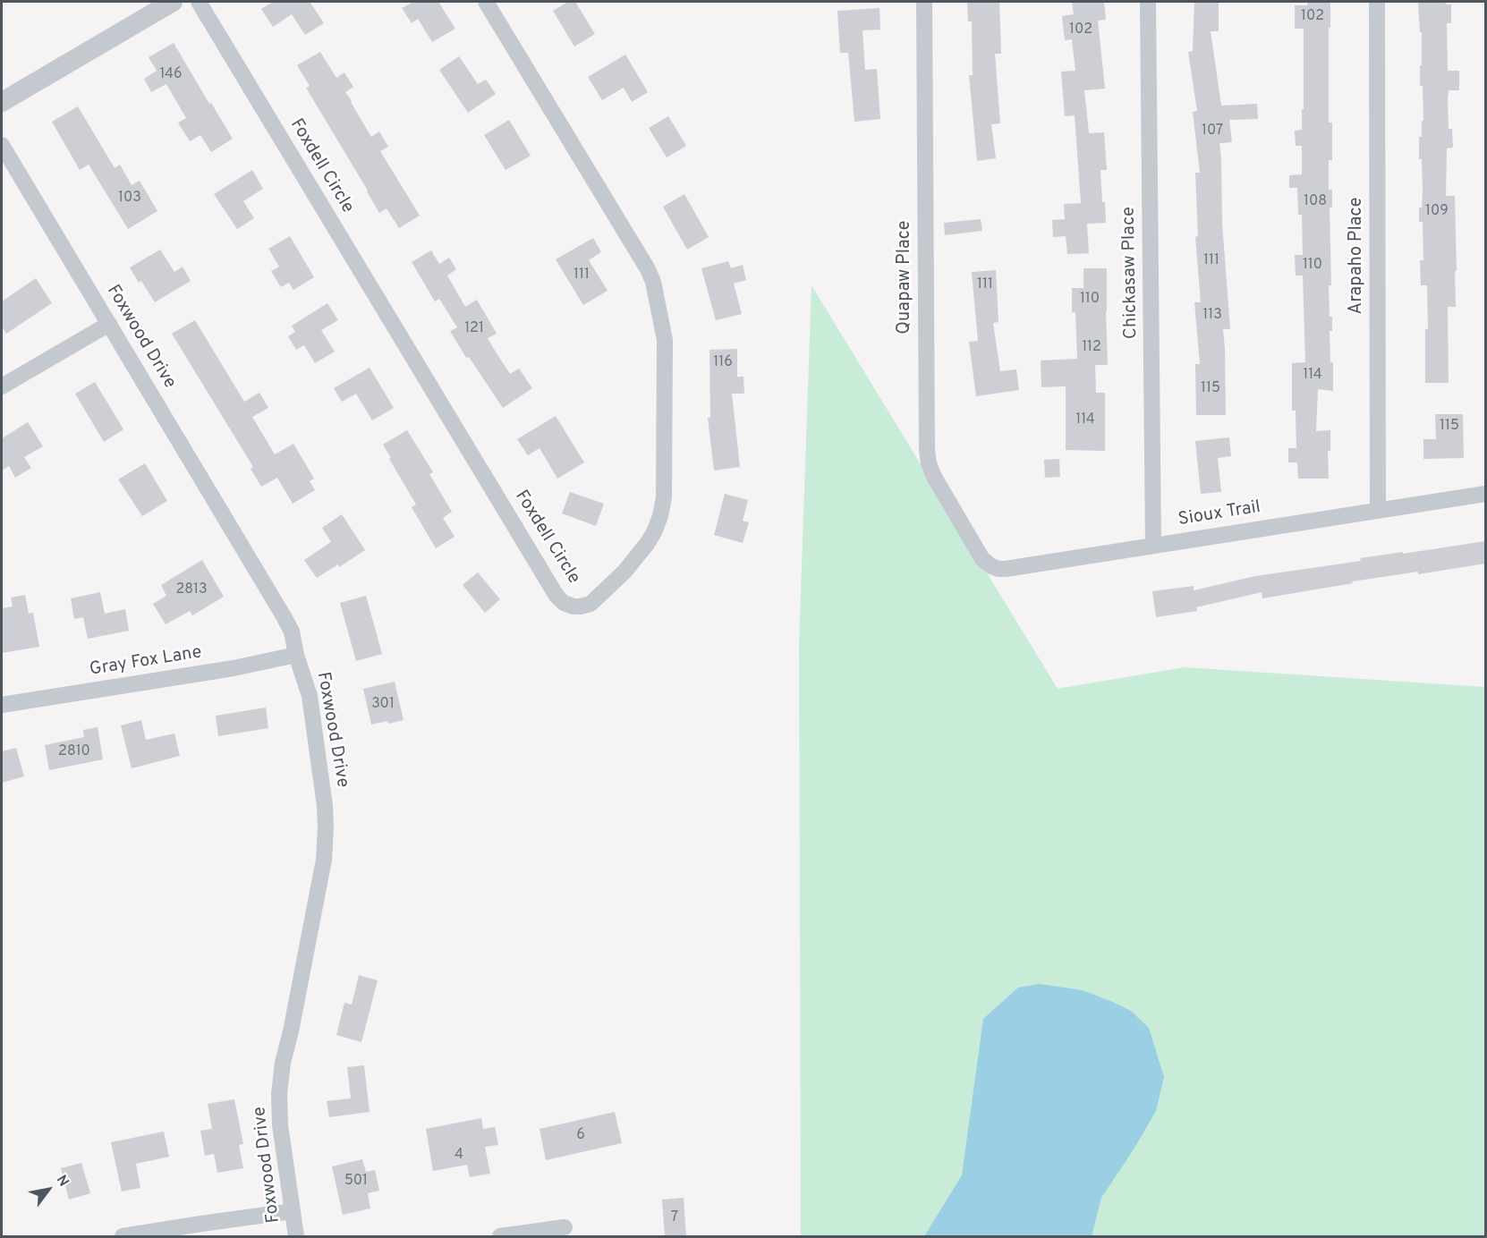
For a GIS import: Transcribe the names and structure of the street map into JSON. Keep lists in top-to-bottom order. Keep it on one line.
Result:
{"streets":{"street":["Foxdell Circle","Arapaho Place","Chickasaw Place","Quapaw Place","Foxwood Drive","Sioux Trail","Gray Fox Lane"]},"crossings":[["Arapaho Place","Sioux Trail"],["Chickasaw Place","Sioux Trail"],["Quapaw Place","Sioux Trail"],["Foxwood Drive","Gray Fox Lane"]],"house_numbers":["102","102","146","107","103","108","109","111","110","111","111","110","113","121","112","116","114","115","114","115","2813","301","2810","6","4","501","7"],"north":"top right"}
